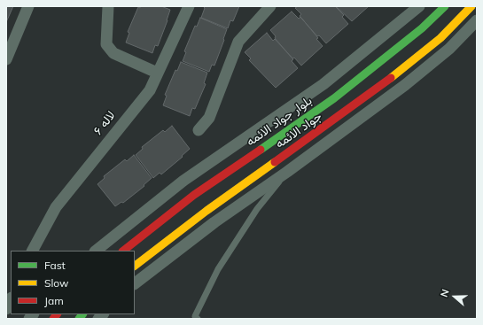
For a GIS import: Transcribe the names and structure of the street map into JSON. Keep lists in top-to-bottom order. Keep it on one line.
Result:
{"streets":{"street":["بلوار جواد الائمه","لاله ۶","جواد الائمه"]},"legend":["Fast","Slow","Jam"],"north":"left"}
